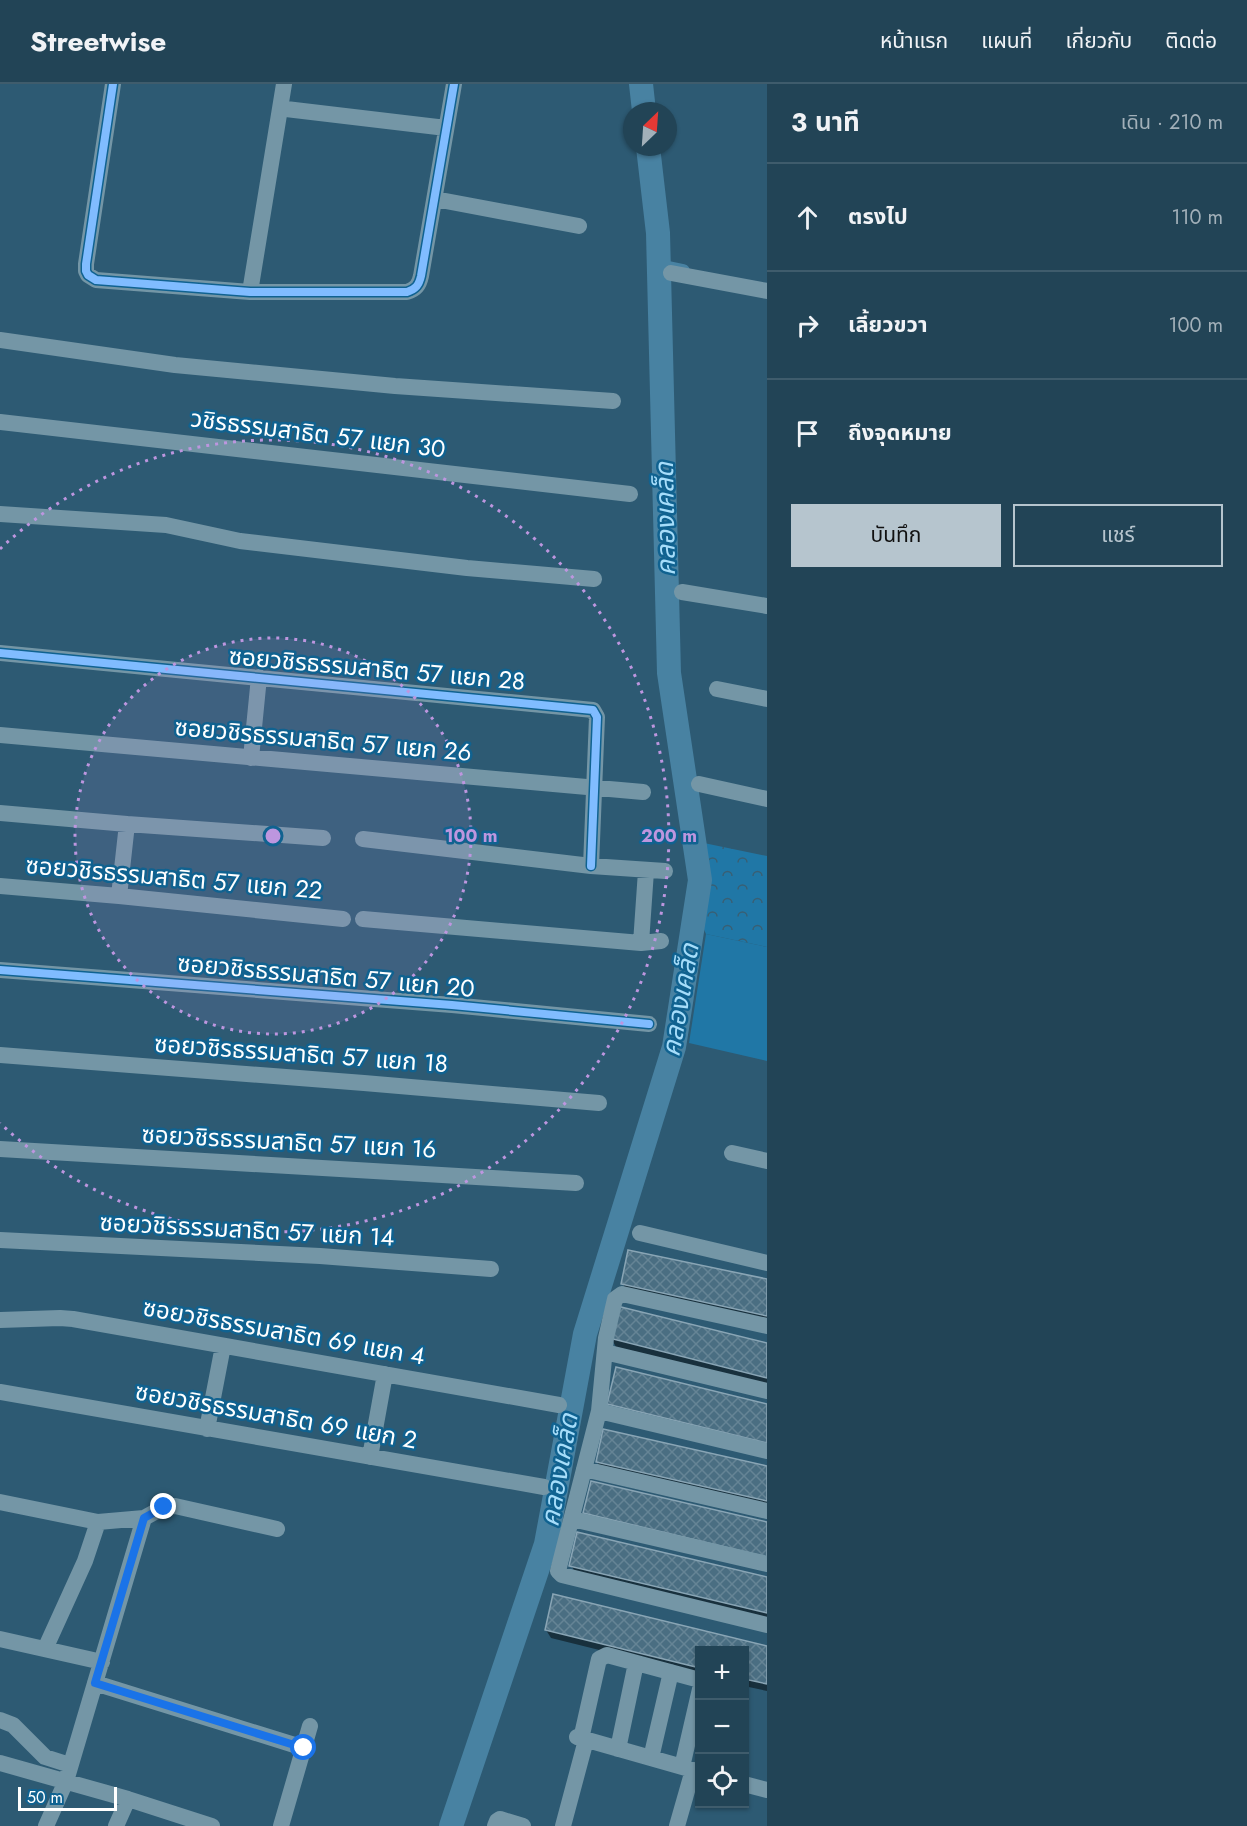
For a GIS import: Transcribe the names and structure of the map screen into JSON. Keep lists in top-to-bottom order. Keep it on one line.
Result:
{"streets":{"street":["วชิรธรรมสาธิต 57 แยก 30","ซอยวชิรธรรมสาธิต 57 แยก 28","ซอยวชิรธรรมสาธิต 57 แยก 26","ซอยวชิรธรรมสาธิต 57 แยก 22","ซอยวชิรธรรมสาธิต 57 แยก 20","ซอยวชิรธรรมสาธิต 57 แยก 18","ซอยวชิรธรรมสาธิต 57 แยก 16","ซอยวชิรธรรมสาธิต 57 แยก 14","ซอยวชิรธรรมสาธิต 69 แยก 4","ซอยวชิรธรรมสาธิต 69 แยก 2"]},"crossings":[["ซอยวชิรธรรมสาธิต 57 แยก 28","ซอยวชิรธรรมสาธิต 57 แยก 26"]],"water":["คลองเคล็ด"],"scale_bar":"50 m","north":"top right","page":{"header":"Streetwise","nav":["หน้าแรก","แผนที่","เกี่ยวกับ","ติดต่อ"],"heading":["3 นาที","เดิน · 210 m"],"list":[["ตรงไป","110 m"],["เลี้ยวขวา","100 m"],"ถึงจุดหมาย"],"buttons":["บันทึก","แชร์"],"map_buttons":["+","−"],"scale":"50 m"},"rings":["100 m","200 m"]}
